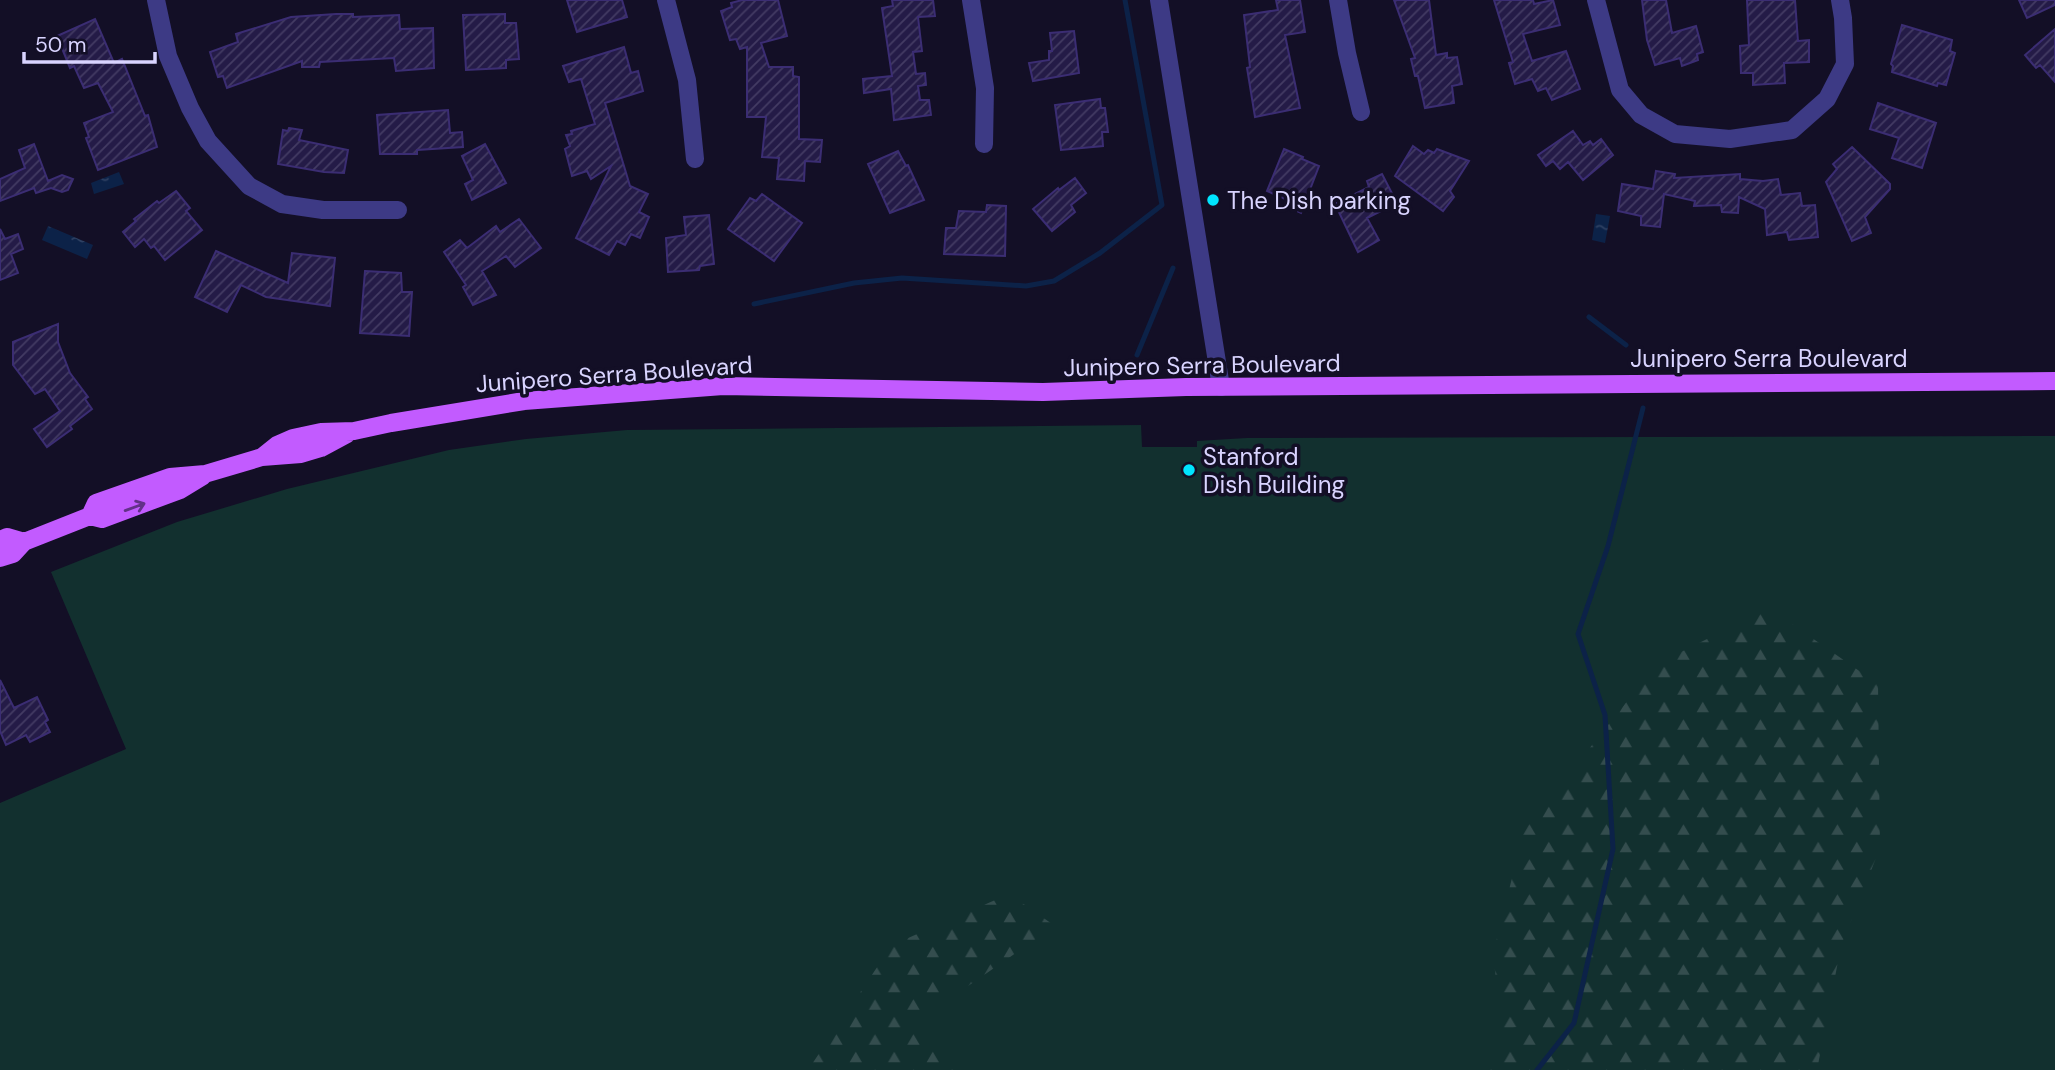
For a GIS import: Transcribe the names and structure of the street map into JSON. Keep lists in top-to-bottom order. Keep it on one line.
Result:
{"streets":{"main road":["Junipero Serra Boulevard"]},"places":["The Dish parking","Stanford Dish Building"],"scale_bar":"50 m"}
